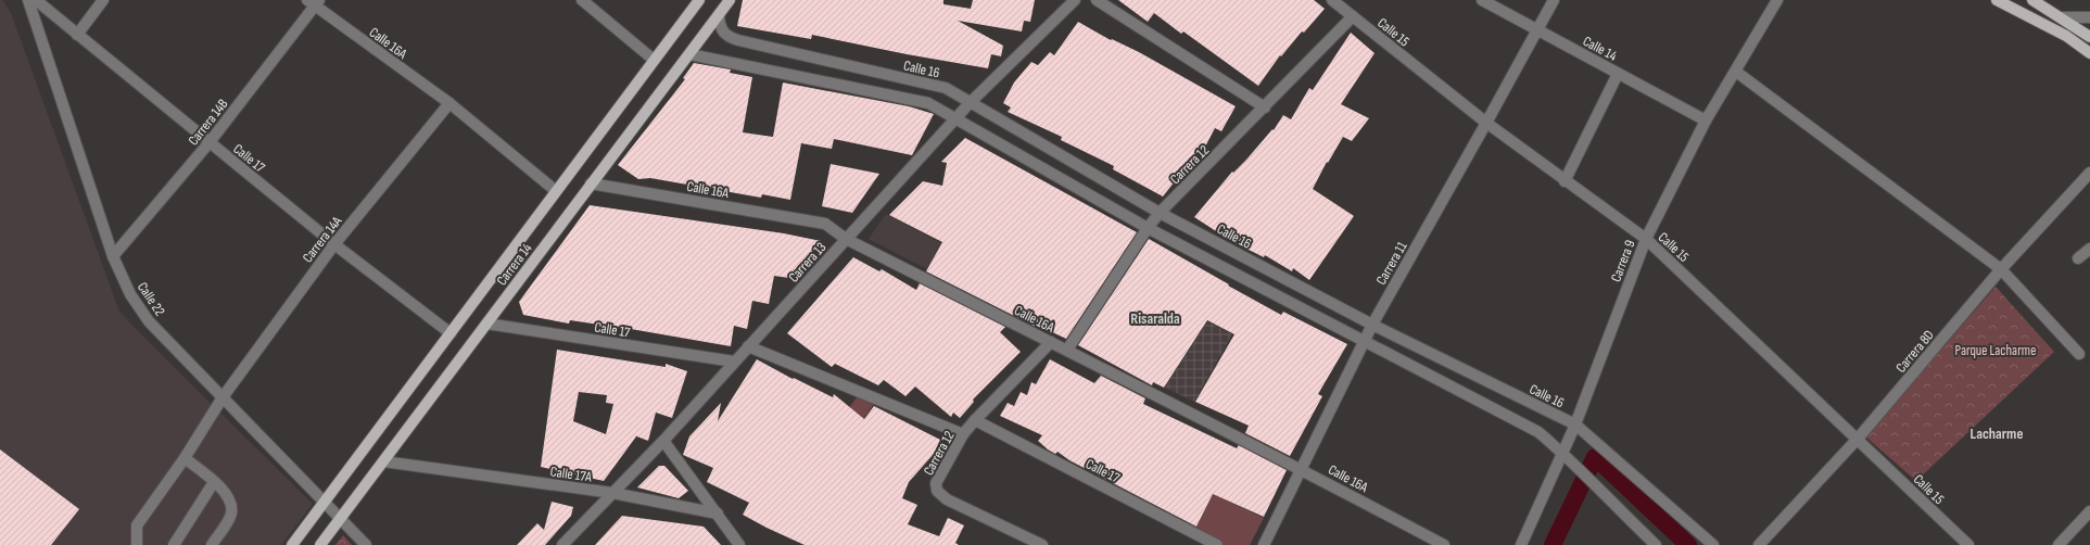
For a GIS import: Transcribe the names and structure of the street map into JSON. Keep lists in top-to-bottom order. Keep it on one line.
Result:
{"streets":{"main road":["Carrera 14"],"street":["Calle 15","Calle 16A","Calle 14","Calle 16","Carrera 14B","Calle 17","Carrera 12","Carrera 14A","Carrera 9","Carrera 13","Carrera 11","Calle 22","Carrera 8D","Calle 17A"]},"crossings":[["Calle 15","Carrera 12"],["Calle 15","Carrera 9"],["Calle 15","Carrera 11"],["Calle 15","Carrera 8D"],["Calle 16A","Carrera 14B"],["Calle 16A","Carrera 12"],["Calle 16A","Carrera 14A"],["Calle 16A","Carrera 13"],["Calle 16A","Carrera 11"],["Calle 16A","Carrera 14"],["Calle 14","Carrera 9"],["Calle 14","Carrera 11"],["Calle 16","Carrera 12"],["Calle 16","Carrera 9"],["Calle 16","Carrera 13"],["Calle 16","Carrera 11"],["Calle 16","Carrera 14"],["Carrera 14B","Calle 17"],["Carrera 14B","Calle 22"],["Calle 17","Carrera 12"],["Calle 17","Carrera 14A"],["Calle 17","Carrera 13"],["Calle 17","Carrera 14"],["Carrera 14A","Calle 22"],["Carrera 13","Calle 17A"],["Carrera 14","Calle 22"],["Carrera 14","Calle 17A"]],"districts":["Risaralda","Lacharme"],"parks":["Parque Lacharme"]}
